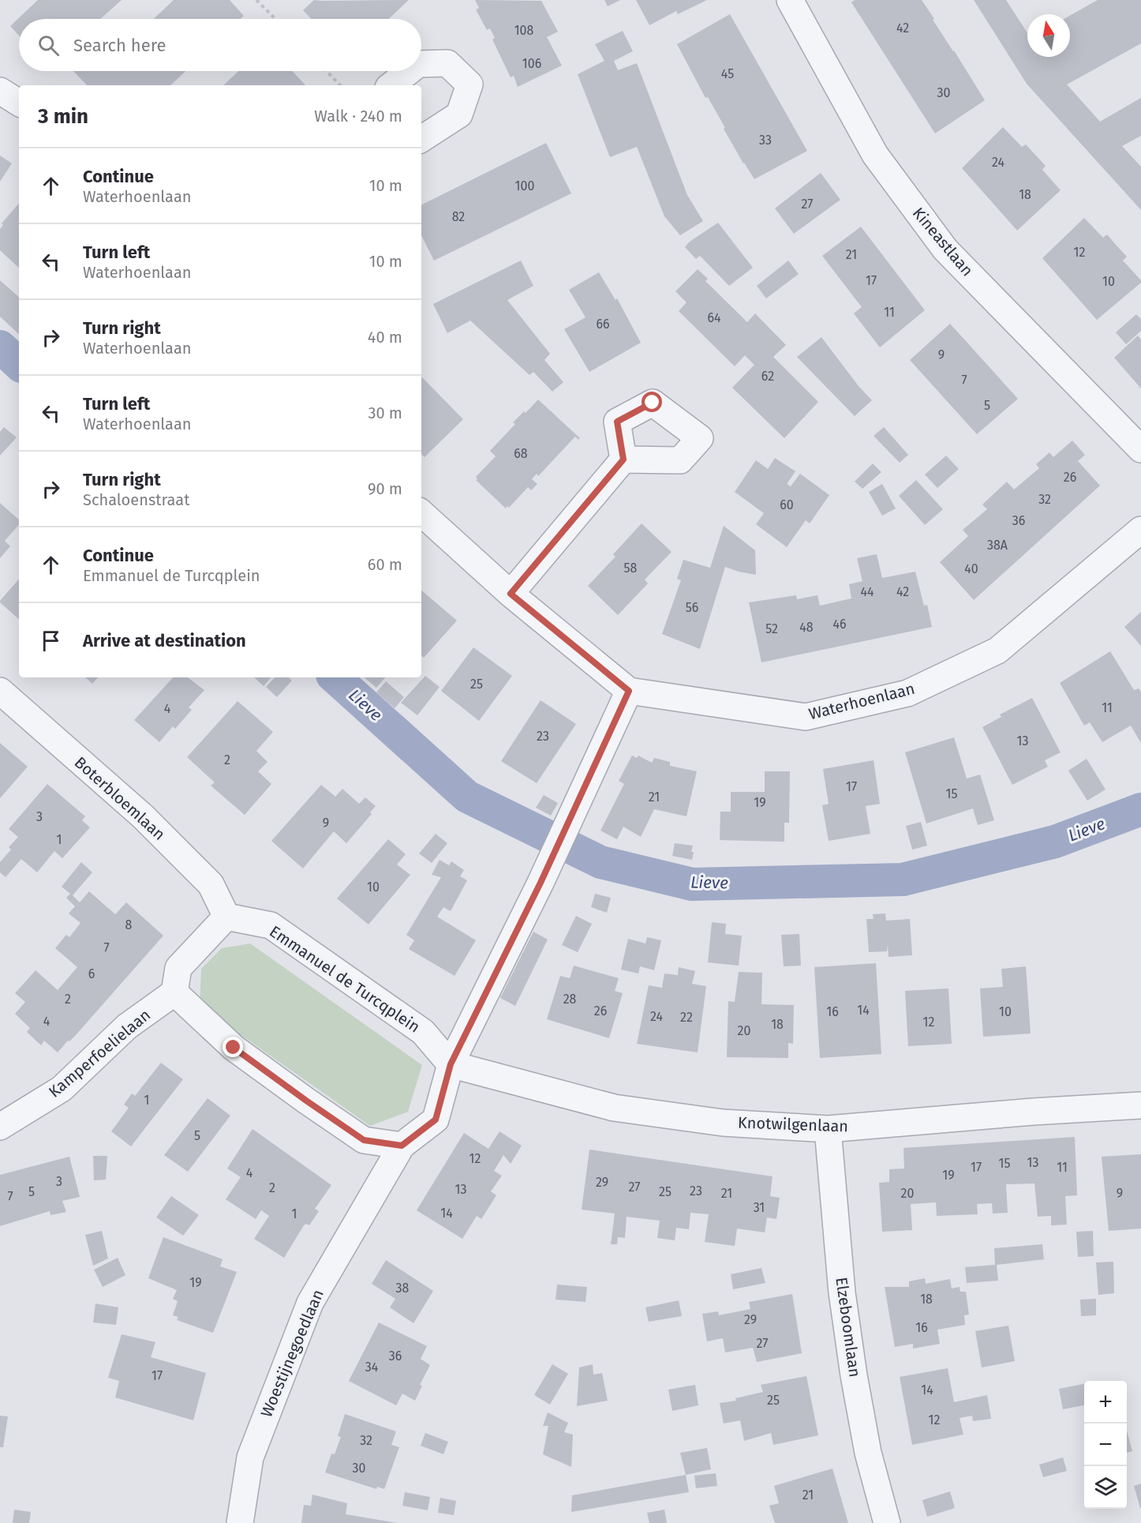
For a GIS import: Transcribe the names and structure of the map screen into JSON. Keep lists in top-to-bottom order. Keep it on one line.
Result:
{"streets":{"street":["Kineastlaan","Waterhoenlaan","Boterbloemlaan","Emmanuel de Turcqplein","Kamperfoelielaan","Knotwilgenlaan","Elzeboomlaan","Woestijnegoedlaan"]},"crossings":[["Boterbloemlaan","Emmanuel de Turcqplein"],["Emmanuel de Turcqplein","Knotwilgenlaan"],["Knotwilgenlaan","Elzeboomlaan"]],"water":["Lieve"],"house_numbers":["42","108","106","45","30","33","24","100","18","27","82","12","21","17","10","11","64","66","9","62","7","5","68","26","32","60","36","38A","58","40","44","42","56","46","48","52","25","11","4","23","13","2","17","15","21","19","3","9","1","10","8","7","6","2","28","14","26","16","10","24","22","4","12","18","20","1","5","12","13","15","17","11","4","19","3","29","27","2","13","23","5","25","21","20","9","7","31","14","1","19","38","18","29","16","27","36","34","17","14","25","12","32","30","21"],"north":"top","page":{"search":"Search here","heading":["3 min","Walk · 240 m"],"list":[["Continue","Waterhoenlaan","10 m"],["Turn left","Waterhoenlaan","10 m"],["Turn right","Waterhoenlaan","40 m"],["Turn left","Waterhoenlaan","30 m"],["Turn right","Schaloenstraat","90 m"],["Continue","Emmanuel de Turcqplein","60 m"],"Arrive at destination"],"map_buttons":["+","−"]}}
